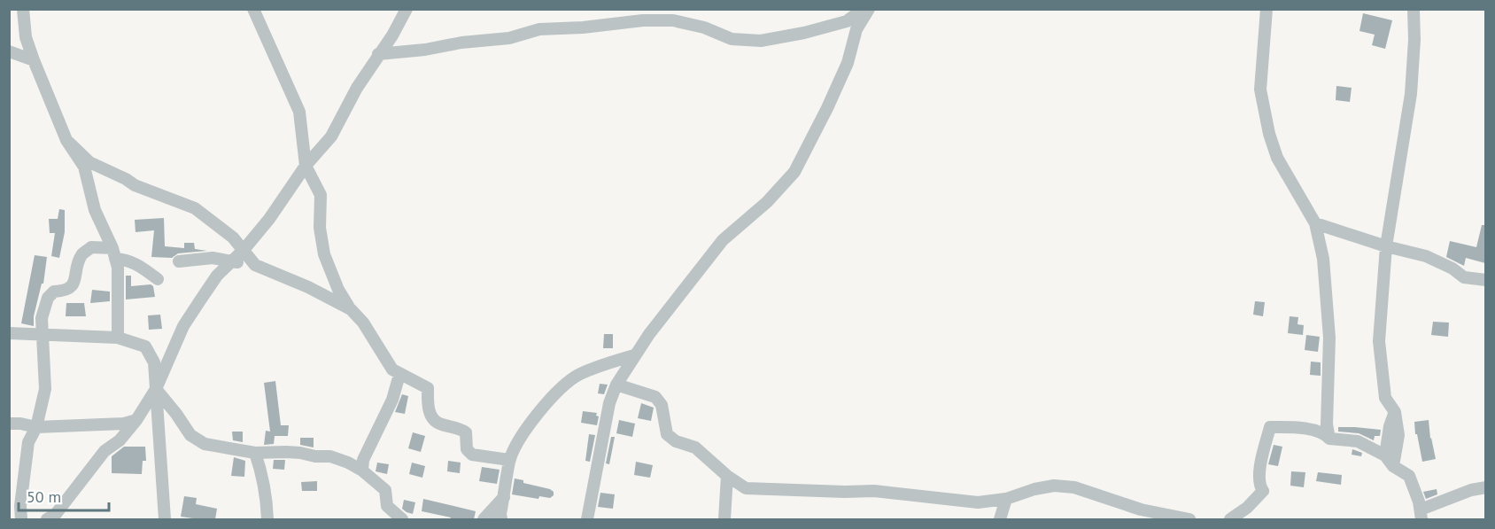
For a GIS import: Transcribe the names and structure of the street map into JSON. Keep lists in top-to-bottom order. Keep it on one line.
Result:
{"scale_bar":"50 m"}
